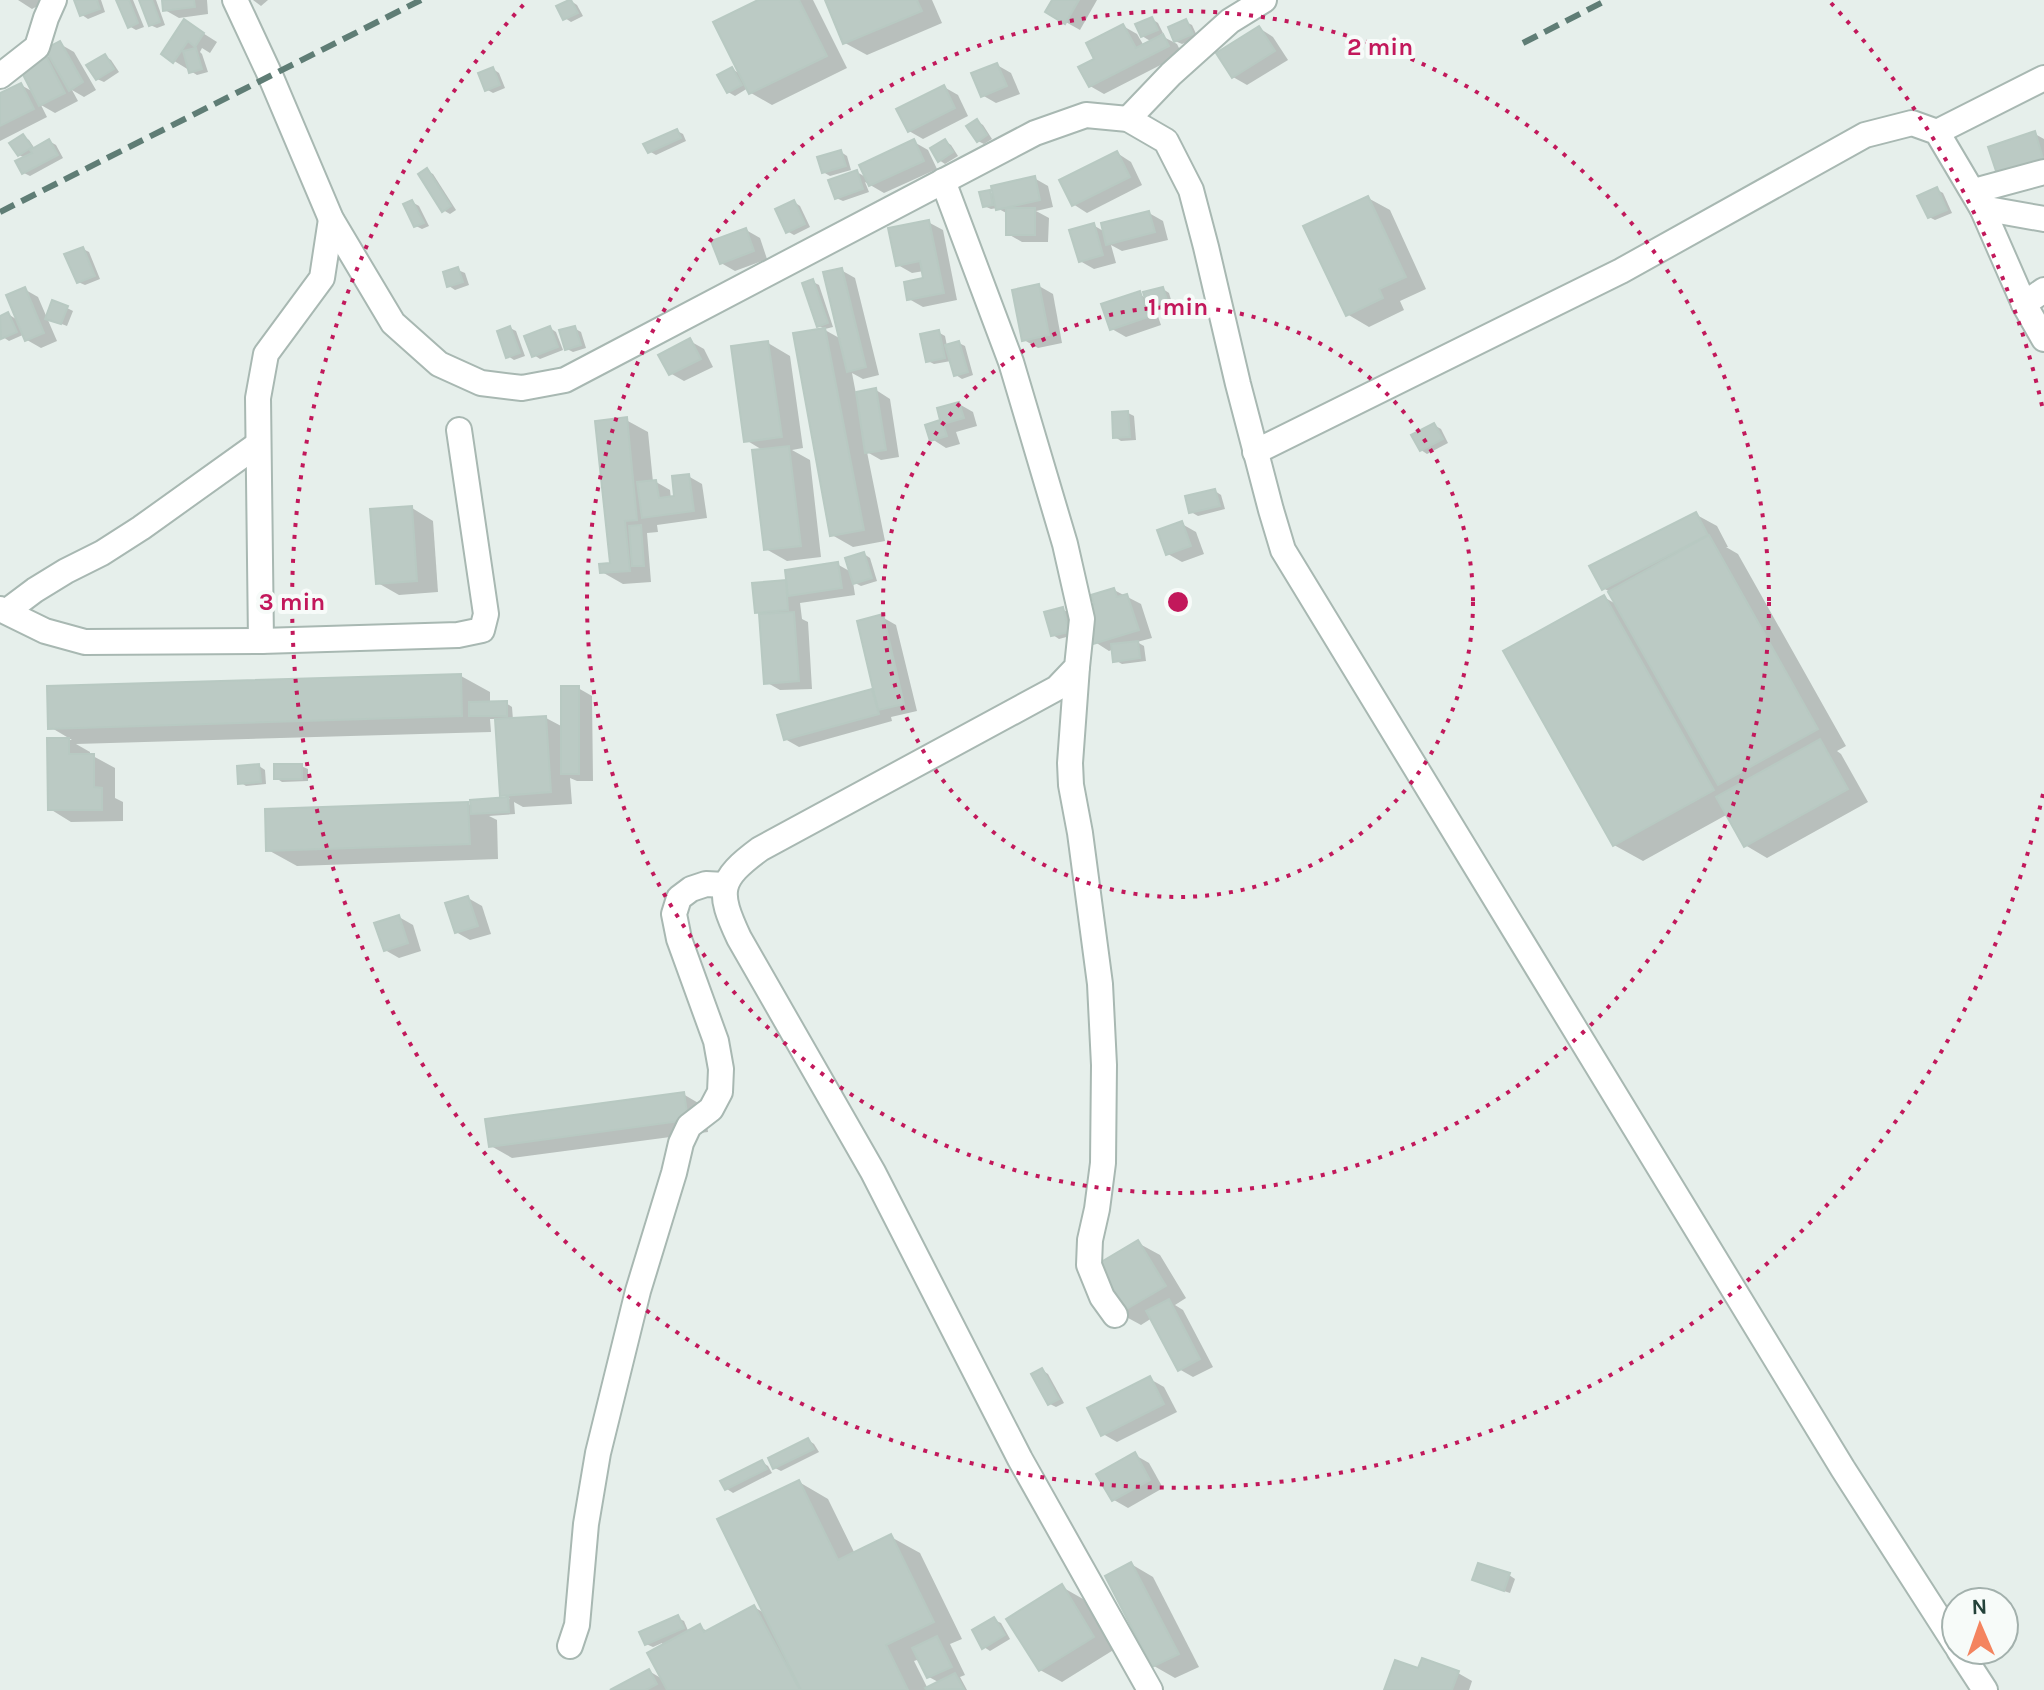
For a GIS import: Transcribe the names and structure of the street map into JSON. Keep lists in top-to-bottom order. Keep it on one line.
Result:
{"north":"top","rings":["2 min","1 min","3 min"]}
